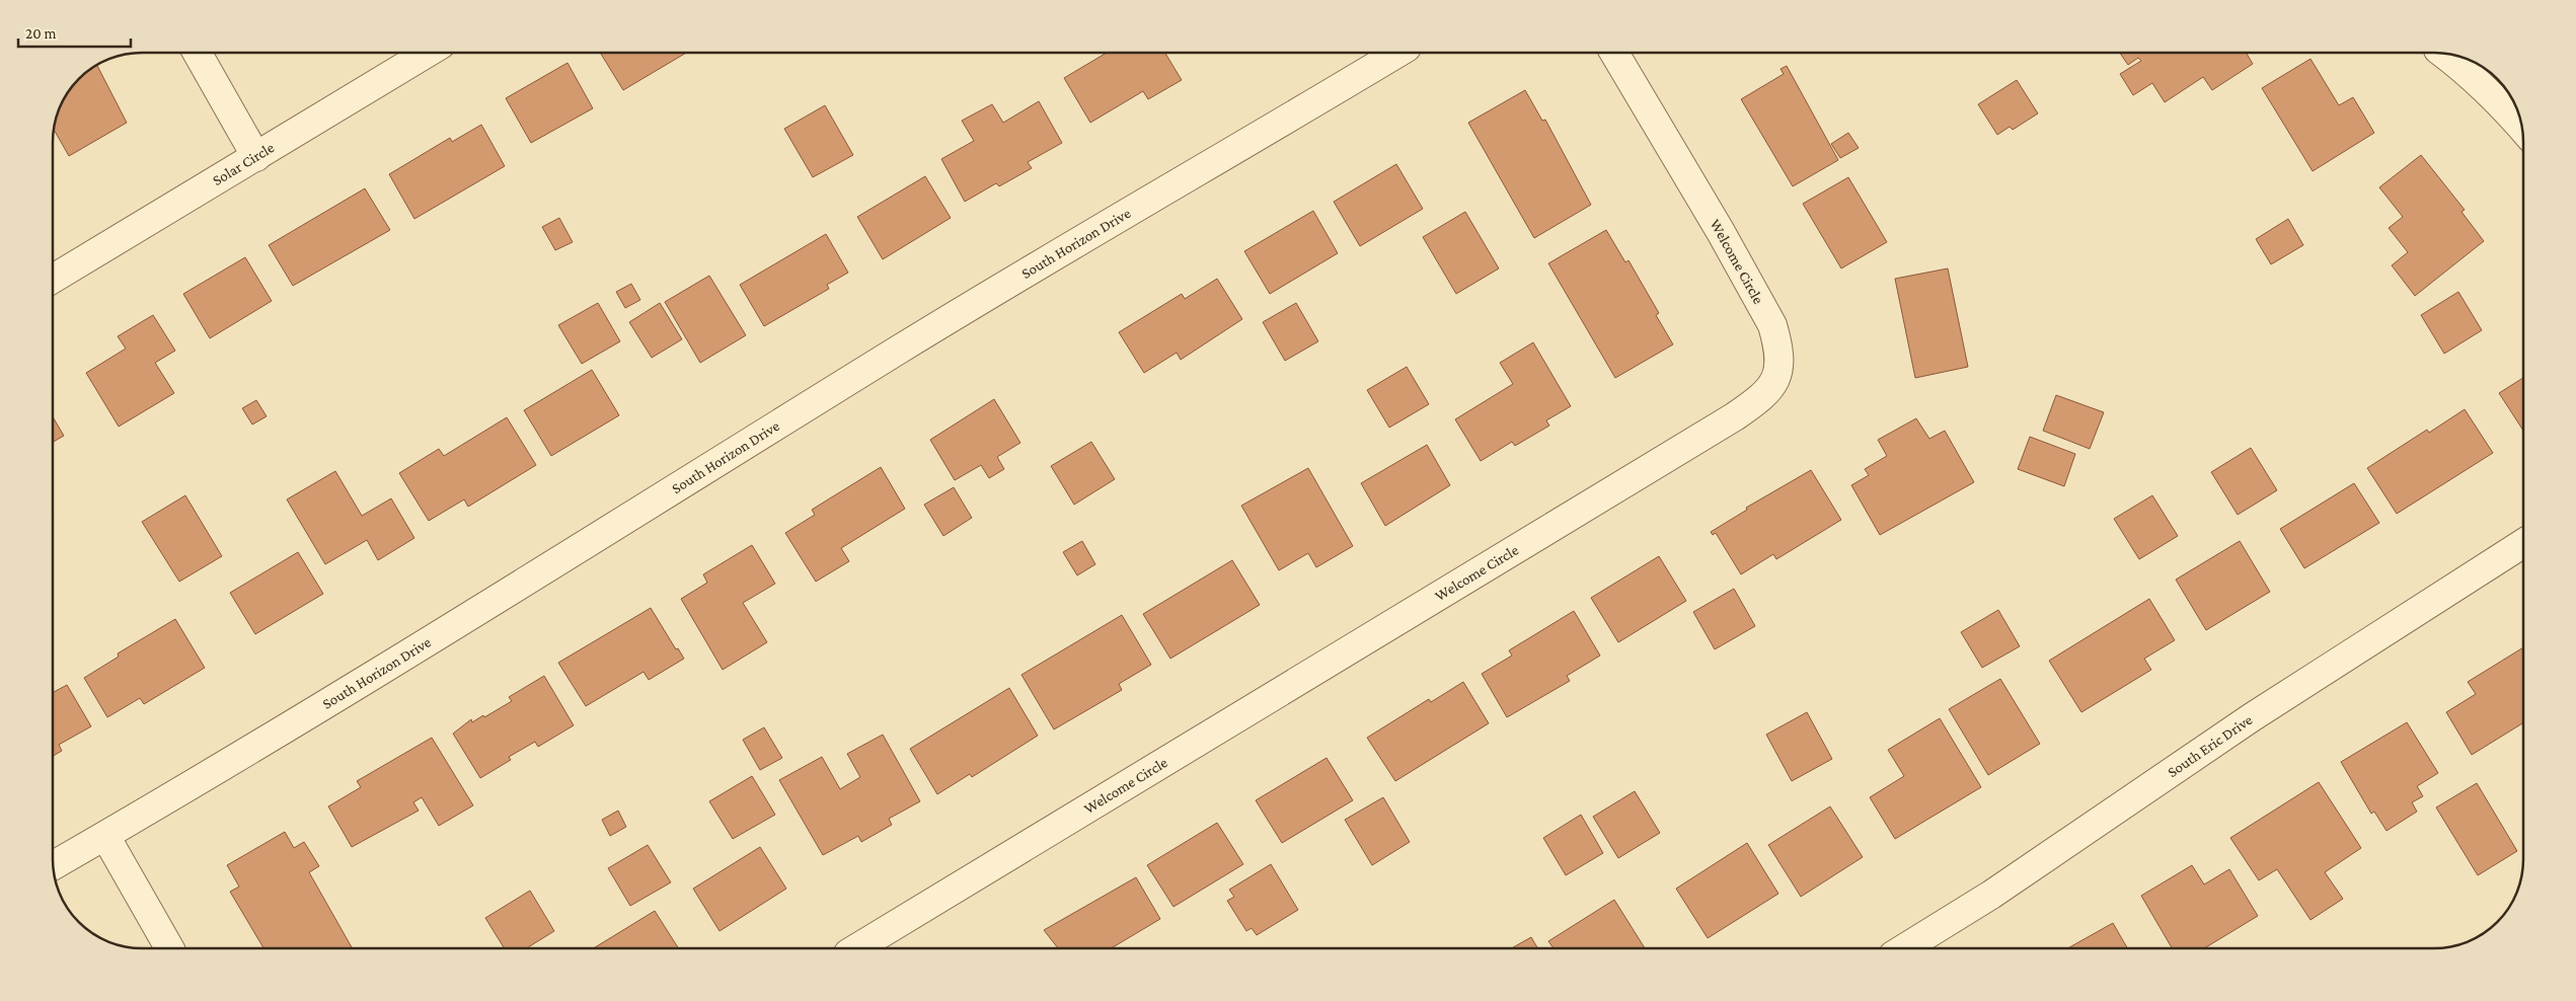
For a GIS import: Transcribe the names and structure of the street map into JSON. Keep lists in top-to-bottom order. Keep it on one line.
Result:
{"streets":{"street":["Solar Circle","South Horizon Drive","Welcome Circle","South Eric Drive"]},"scale_bar":"20 m"}
